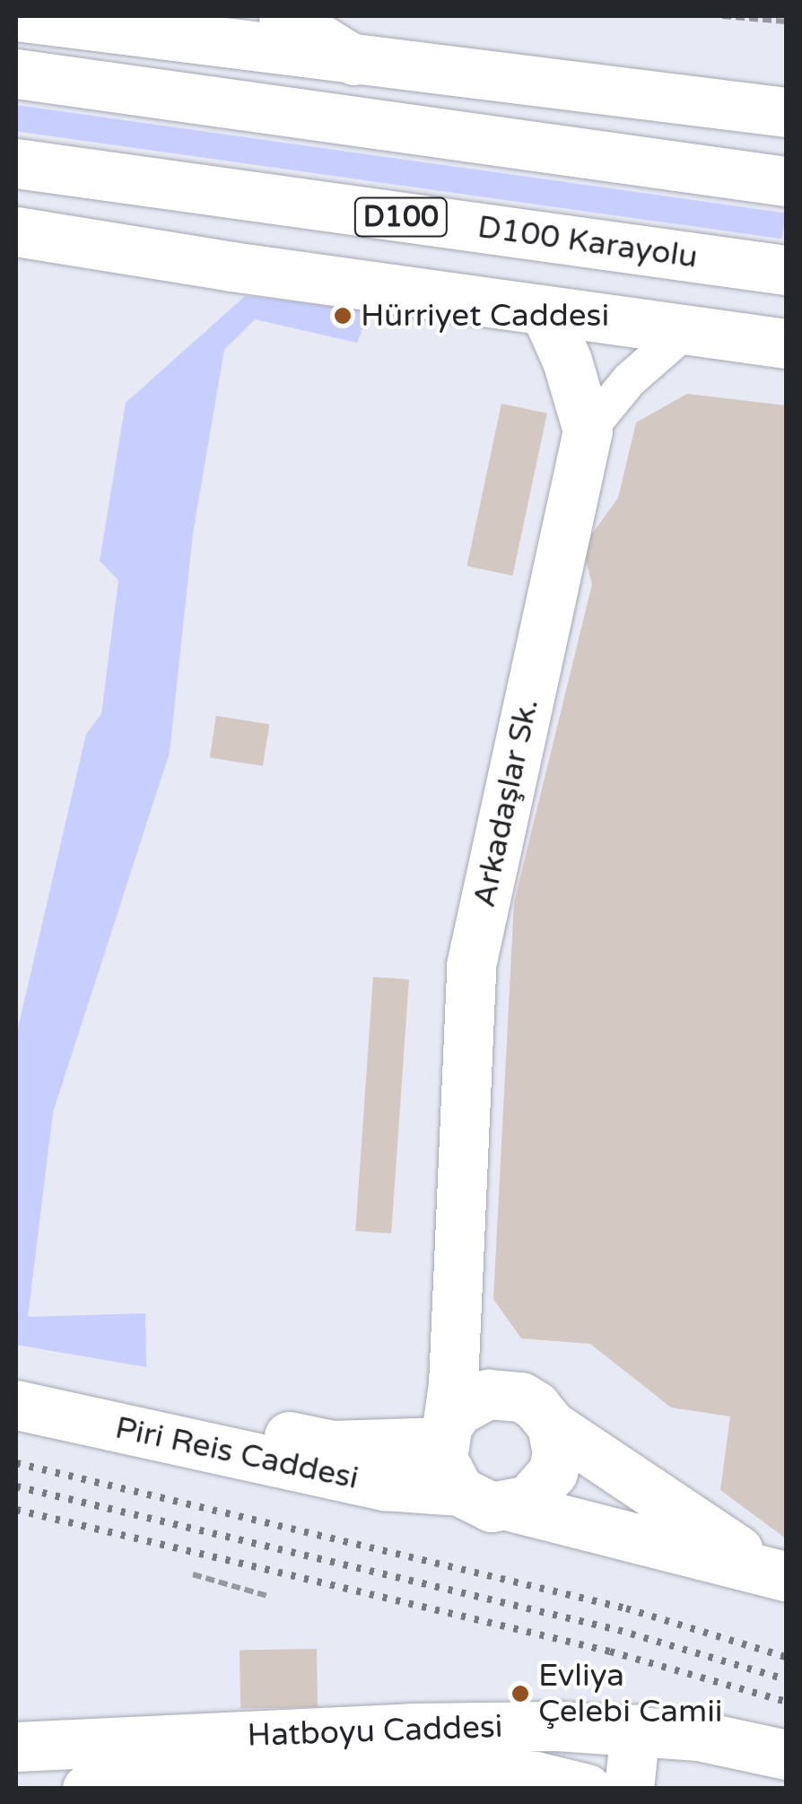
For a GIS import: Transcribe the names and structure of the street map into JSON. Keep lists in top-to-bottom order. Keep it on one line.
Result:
{"streets":{"main road":["D100","D100 Karayolu","Arkadaşlar Sk.","Piri Reis Caddesi","Hatboyu Caddesi"]},"crossings":[["Arkadaşlar Sk.","Piri Reis Caddesi"]],"places":["Hürriyet Caddesi","Evliya Çelebi Camii"]}
